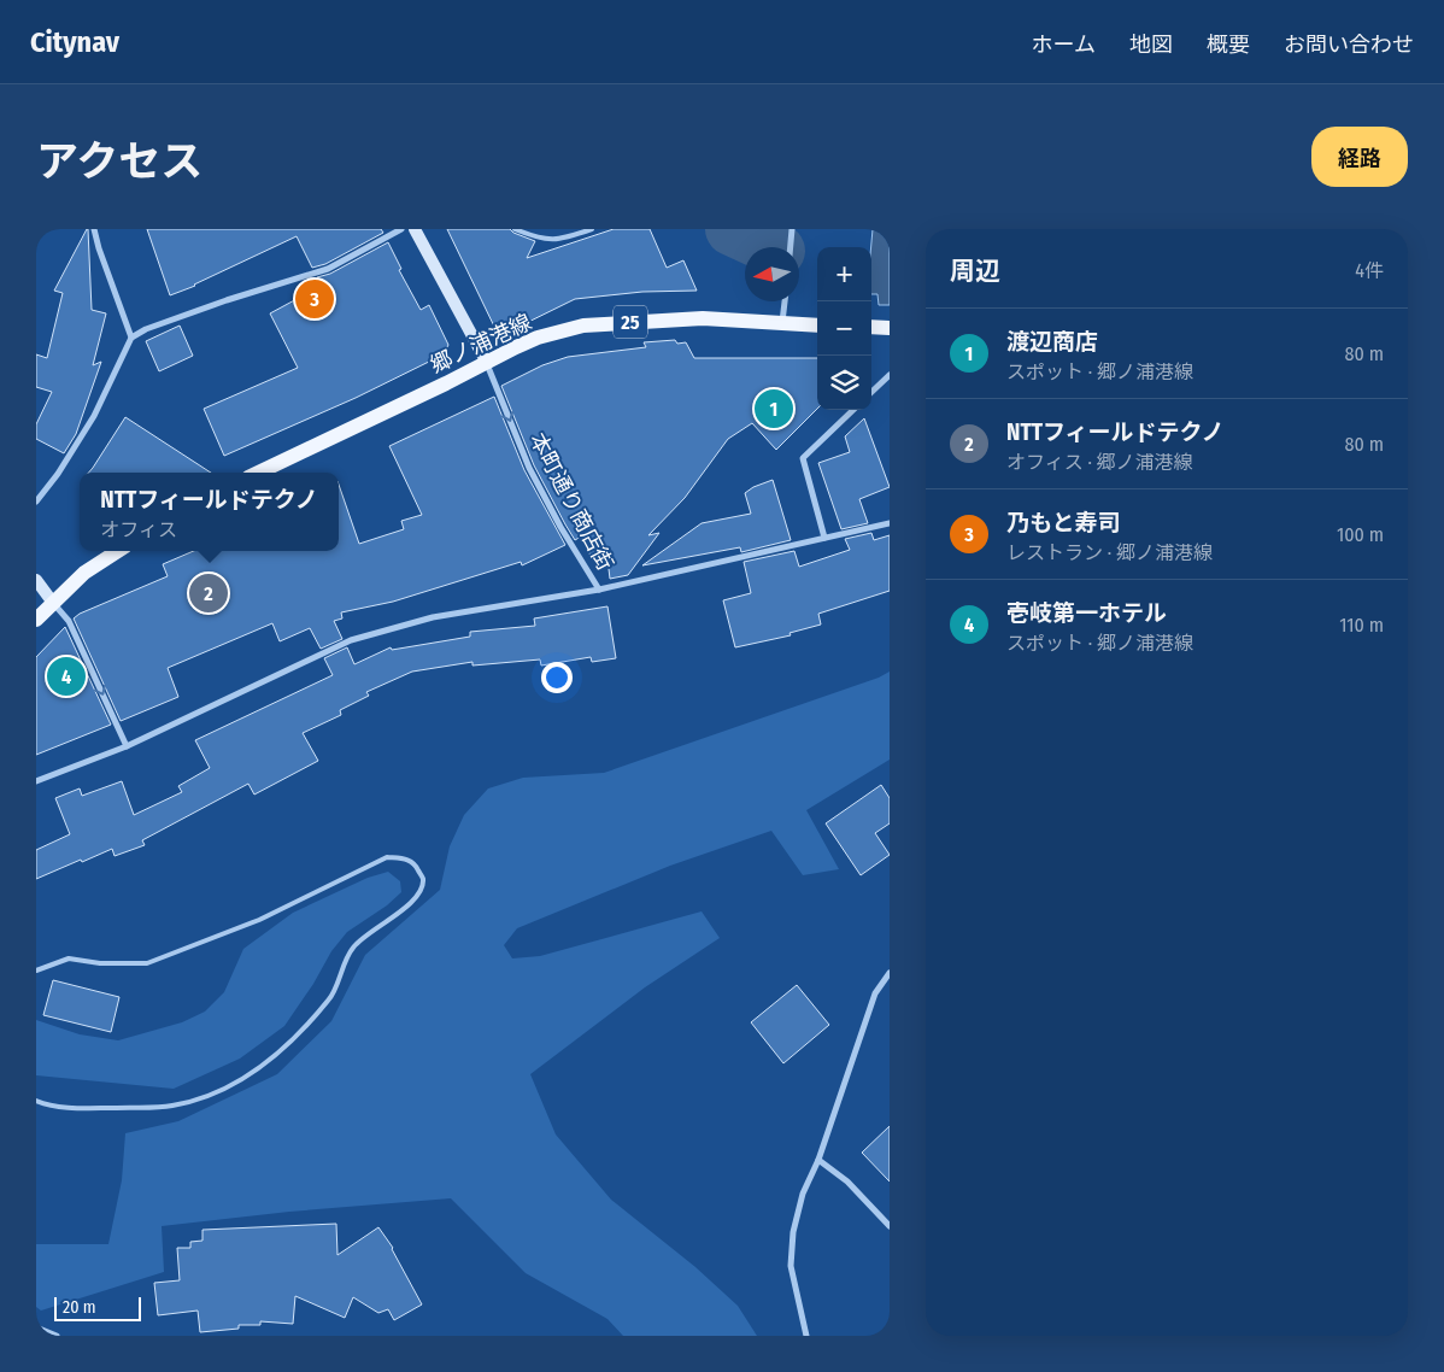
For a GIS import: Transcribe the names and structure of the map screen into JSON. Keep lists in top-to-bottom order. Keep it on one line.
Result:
{"streets":{"main road":["25","郷ノ浦港線"],"street":["本町通り商店街"]},"crossings":[["郷ノ浦港線","本町通り商店街"]],"one_way":["本町通り商店街"],"scale_bar":"20 m","north":"left","page":{"header":"Citynav","nav":["ホーム","地図","概要","お問い合わせ"],"title":"アクセス","buttons":"経路","heading":["周辺","4件"],"map_buttons":["+","−"],"pins":["3","1","2","4"],"list":[{"mark":"1","name":"渡辺商店","note":"スポット · 郷ノ浦港線","value":"80 m"},{"mark":"2","name":"NTTフィールドテクノ","note":"オフィス · 郷ノ浦港線","value":"80 m"},{"mark":"3","name":"乃もと寿司","note":"レストラン · 郷ノ浦港線","value":"100 m"},{"mark":"4","name":"壱岐第一ホテル","note":"スポット · 郷ノ浦港線","value":"110 m"}],"popup":["NTTフィールドテクノ","オフィス"],"scale":"20 m"}}
